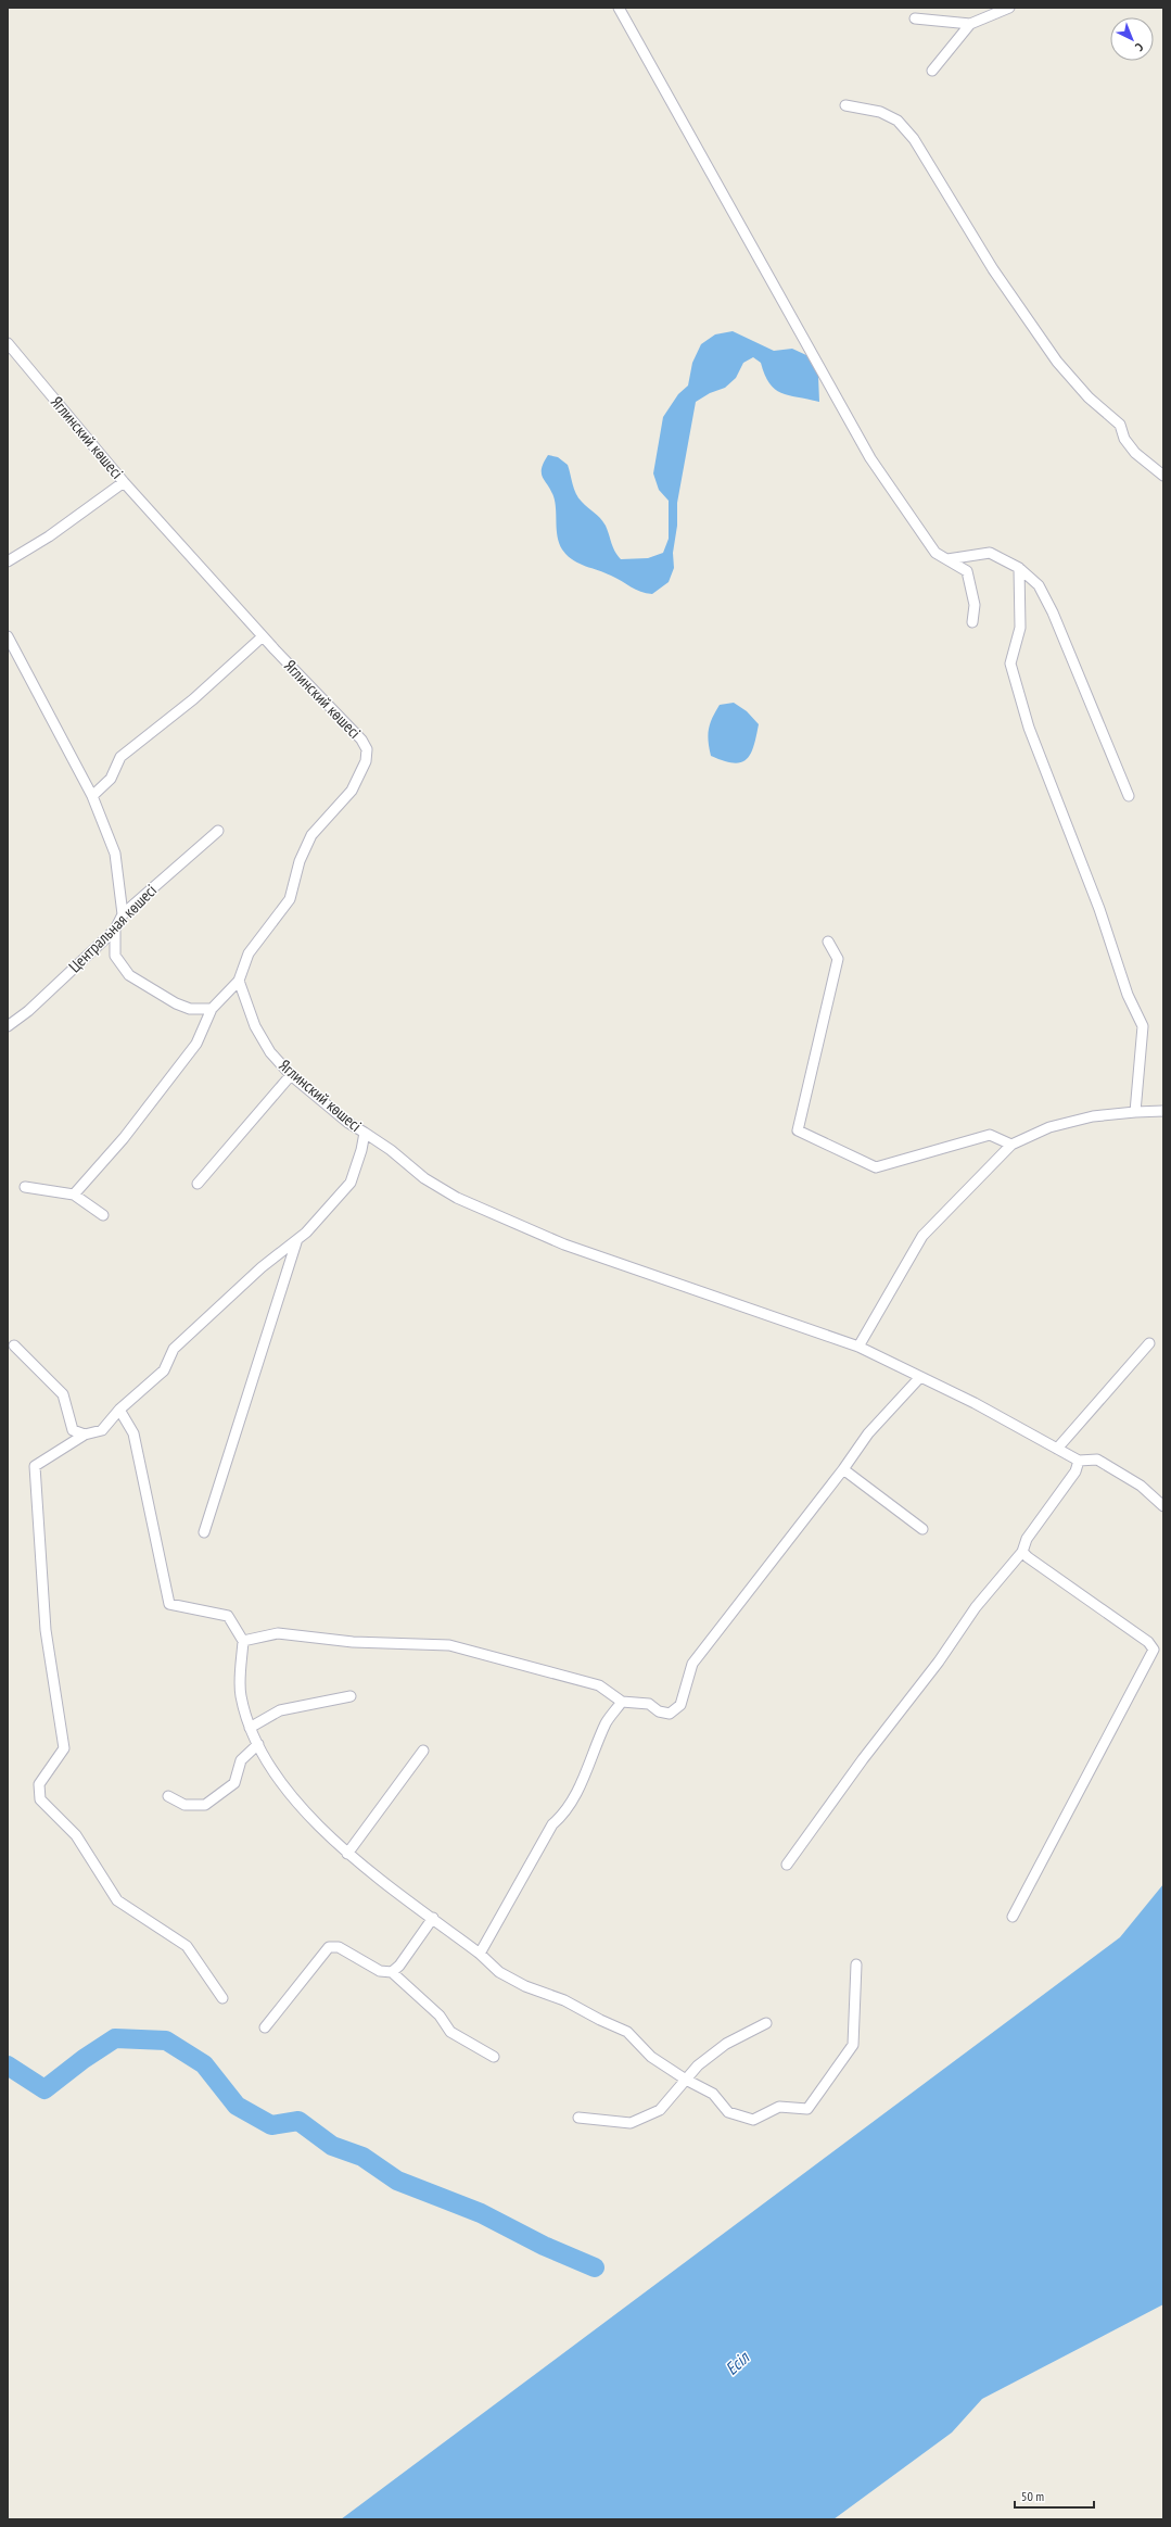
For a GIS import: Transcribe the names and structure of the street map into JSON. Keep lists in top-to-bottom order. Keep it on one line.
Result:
{"streets":{"street":["Яглинский көшесі","Центральная көшесі"]},"water":["Есіл"],"scale_bar":"50 m","north":"bottom right"}
